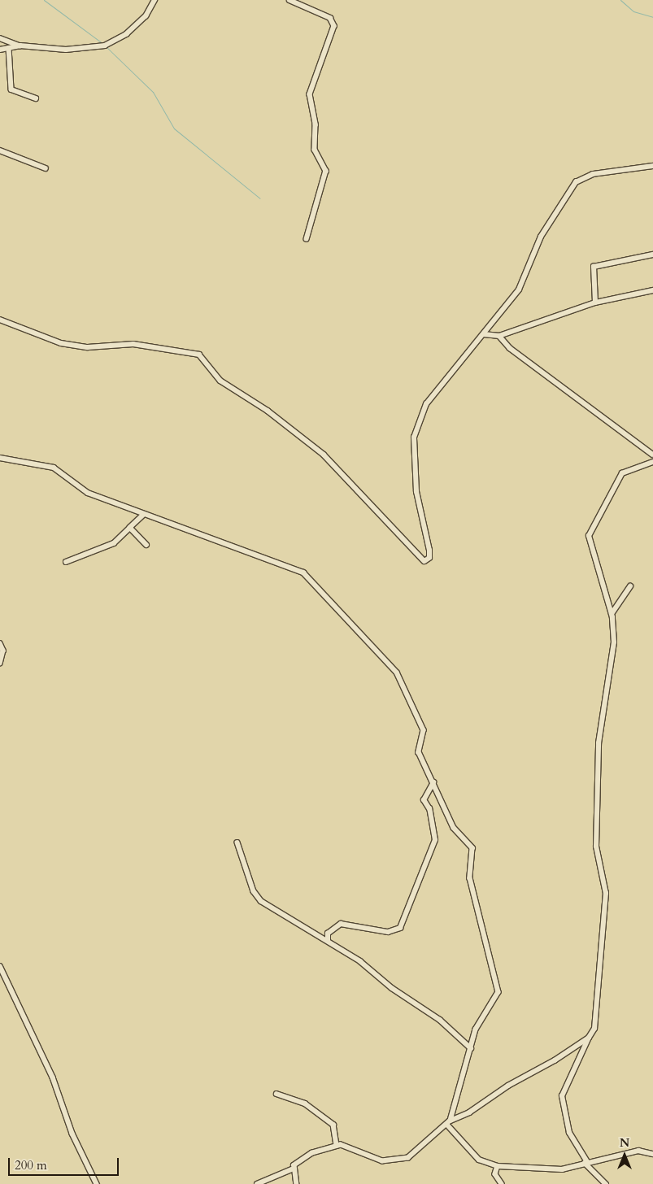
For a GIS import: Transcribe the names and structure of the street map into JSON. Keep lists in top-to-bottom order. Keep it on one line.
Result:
{"scale_bar":"200 m","north":"top"}
